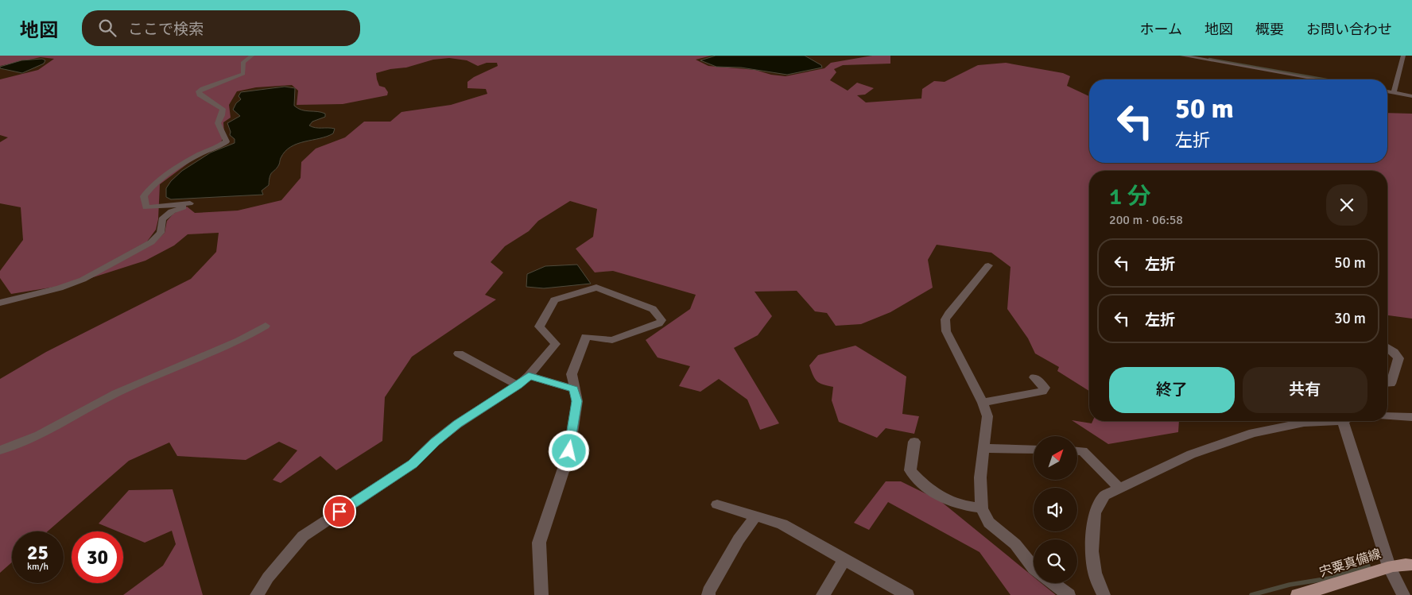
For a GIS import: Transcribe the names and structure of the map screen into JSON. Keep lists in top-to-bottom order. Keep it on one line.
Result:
{"streets":{"main road":["宍粟真備線"]},"north":"top right","page":{"header":"地図","search":"ここで検索","nav":["ホーム","地図","概要","お問い合わせ"],"turn":["50 m","左折"],"heading":["1 分","200 m · 06:58"],"list":[{"name":"左折","value":"50 m"},{"name":"左折","value":"30 m"}],"buttons":["終了","共有"],"speed":"25 km/h","limit":"30"}}
